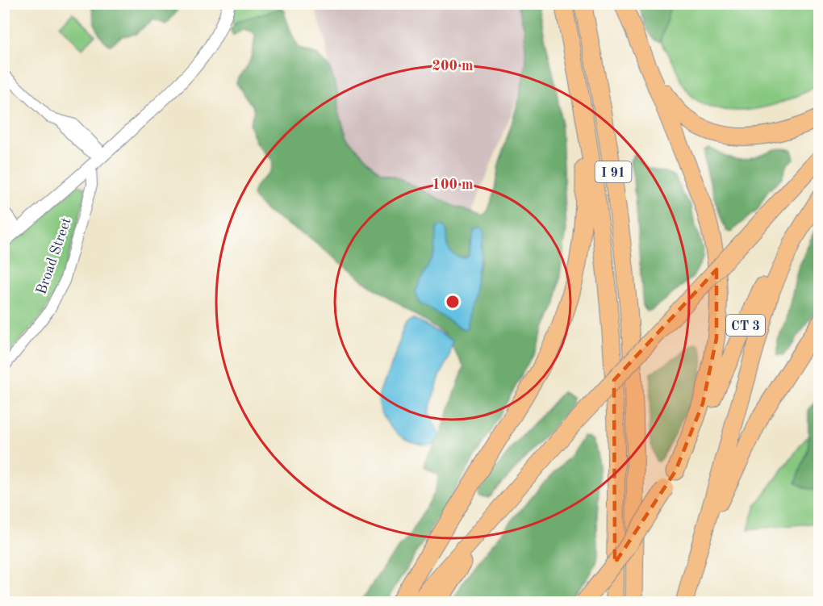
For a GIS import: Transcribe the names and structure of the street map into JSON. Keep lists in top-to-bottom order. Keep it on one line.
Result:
{"streets":{"highway":["I 91","CT 3"],"street":["Broad Street"]},"rings":["200 m","100 m"]}
